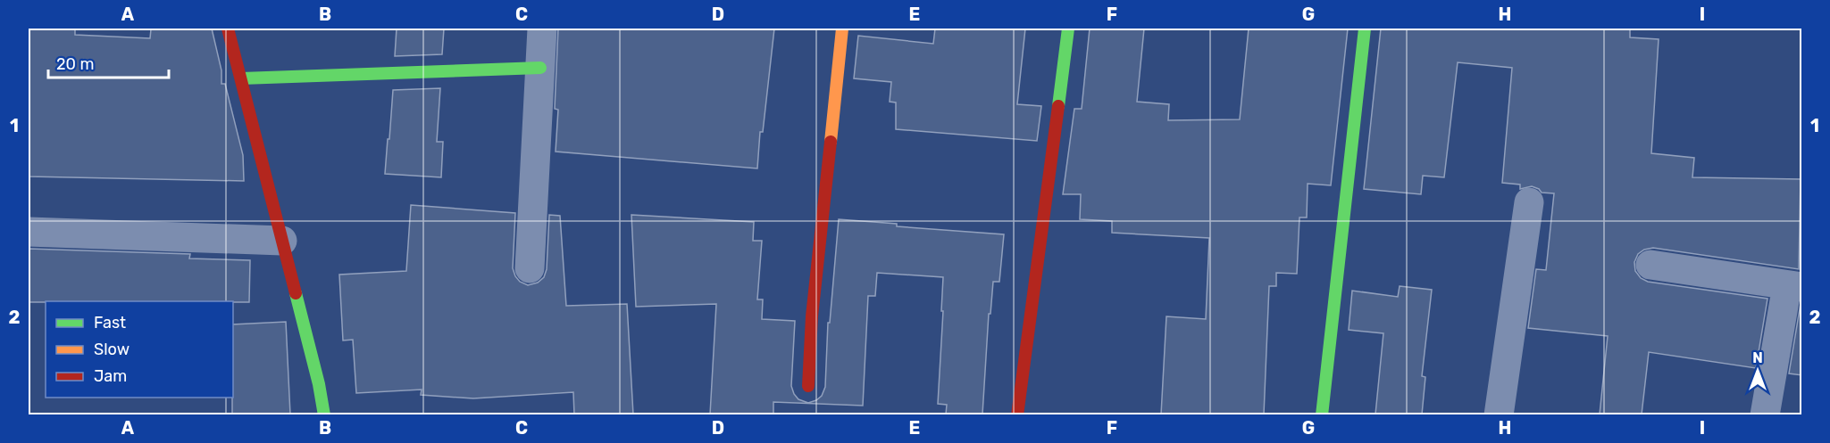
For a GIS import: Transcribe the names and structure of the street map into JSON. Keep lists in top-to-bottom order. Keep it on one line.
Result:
{"legend":["Fast","Slow","Jam"],"scale_bar":"20 m","north":"top","grid":{"columns":["A","B","C","D","E","F","G","H","I"],"rows":["1","2"]}}
